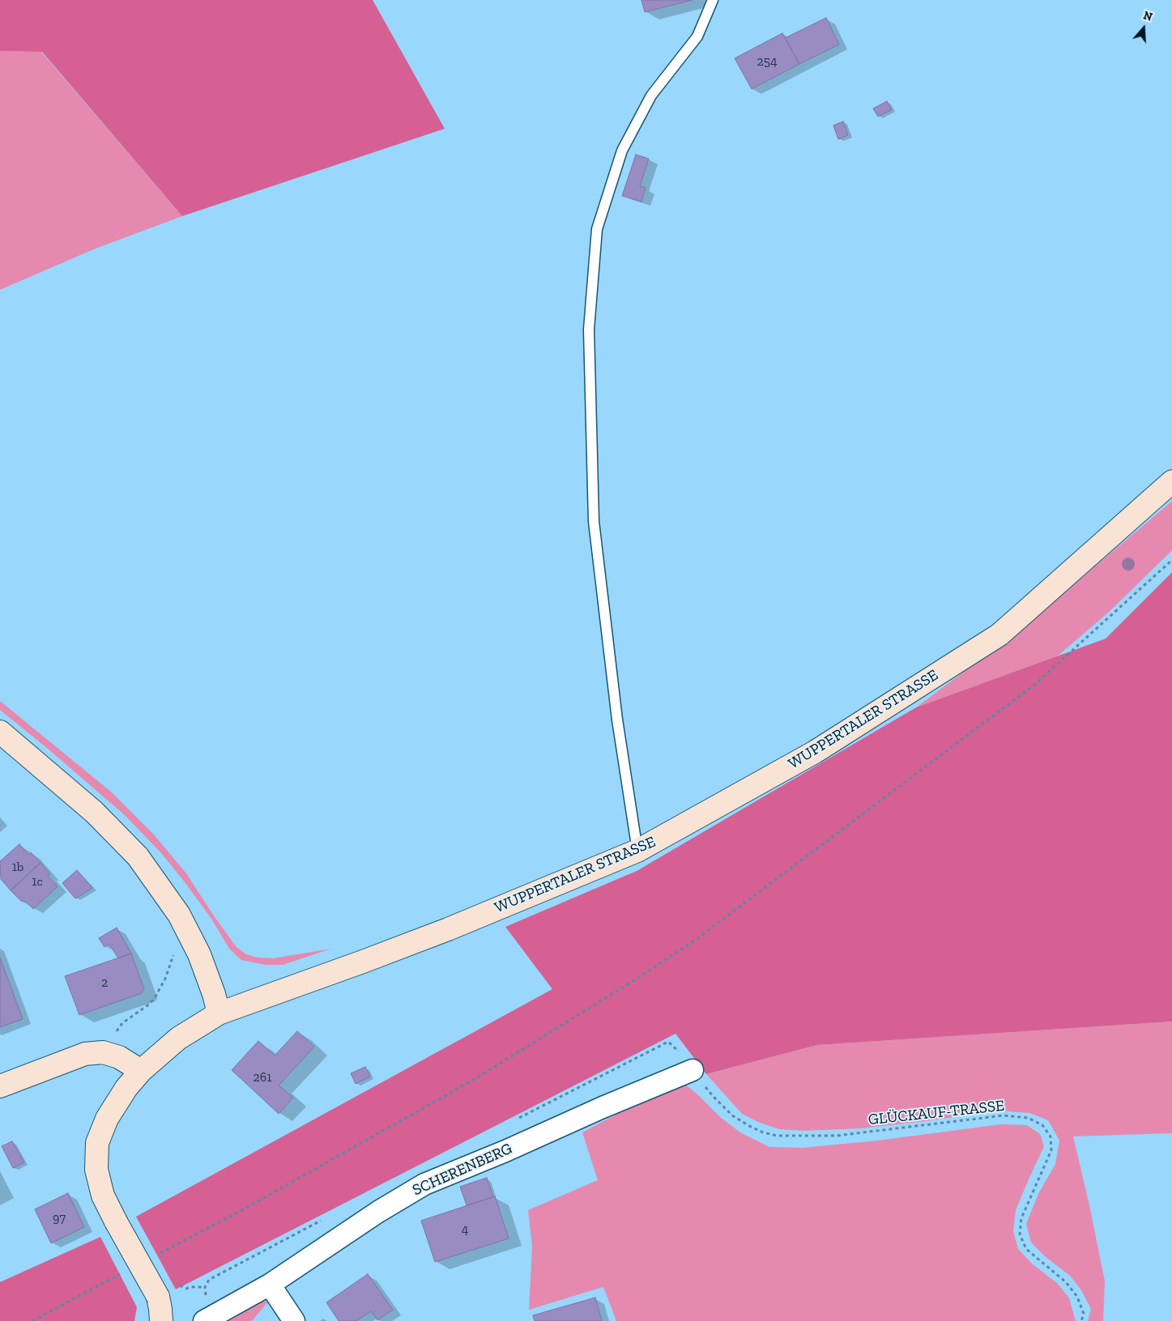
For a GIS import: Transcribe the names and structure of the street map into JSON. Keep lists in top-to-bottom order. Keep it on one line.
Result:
{"streets":{"main road":["WUPPERTALER STRASSE"],"street":["SCHERENBERG"],"path":["GLÜCKAUF-TRASSE"]},"crossings":[["GLÜCKAUF-TRASSE","SCHERENBERG"]],"house_numbers":["254","1b","1c","2","261","97","4"],"north":"top"}
